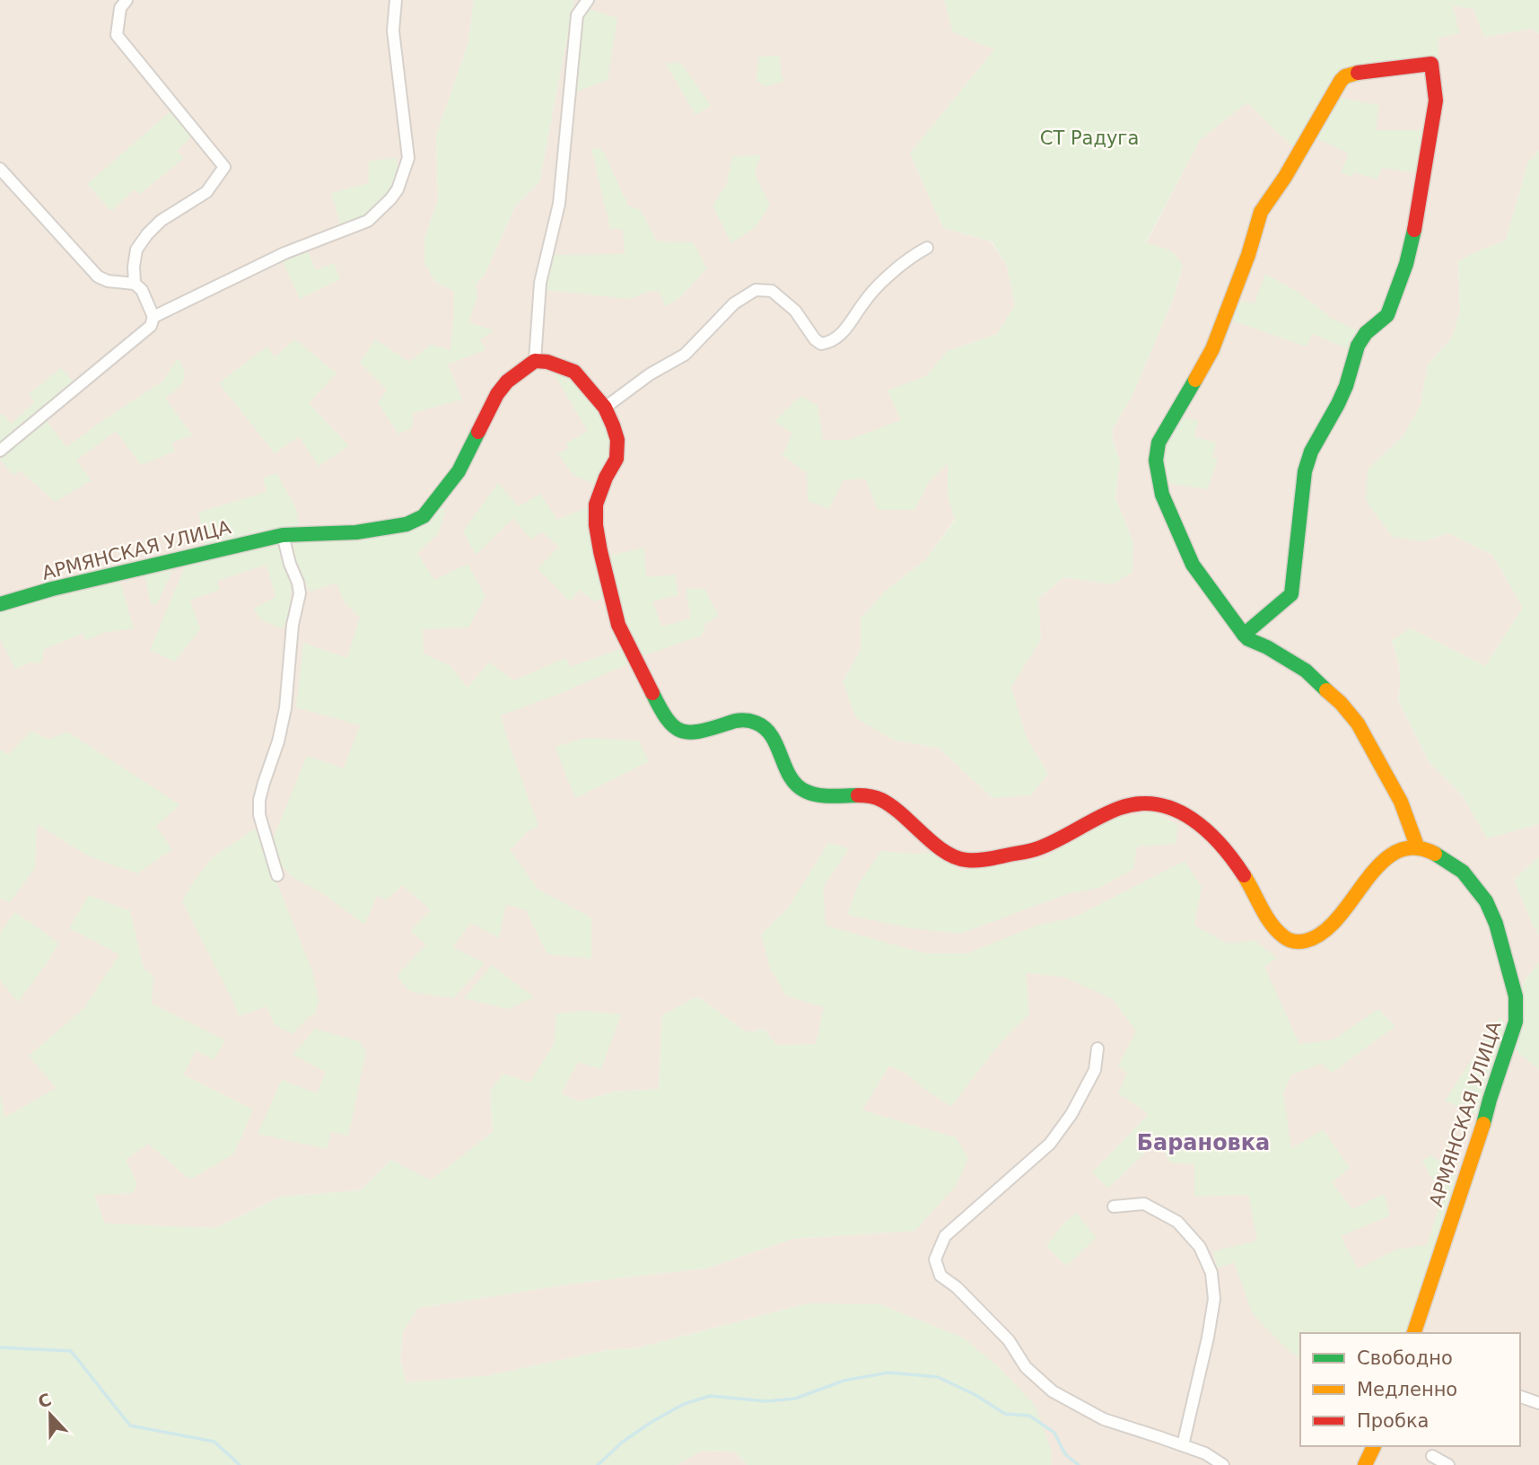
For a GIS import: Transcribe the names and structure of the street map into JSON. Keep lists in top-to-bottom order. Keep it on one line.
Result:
{"streets":{"street":["АРМЯНСКАЯ УЛИЦА"]},"districts":["Барановка"],"parks":["СТ Радуга"],"legend":["Свободно","Медленно","Пробка"],"north":"top"}
